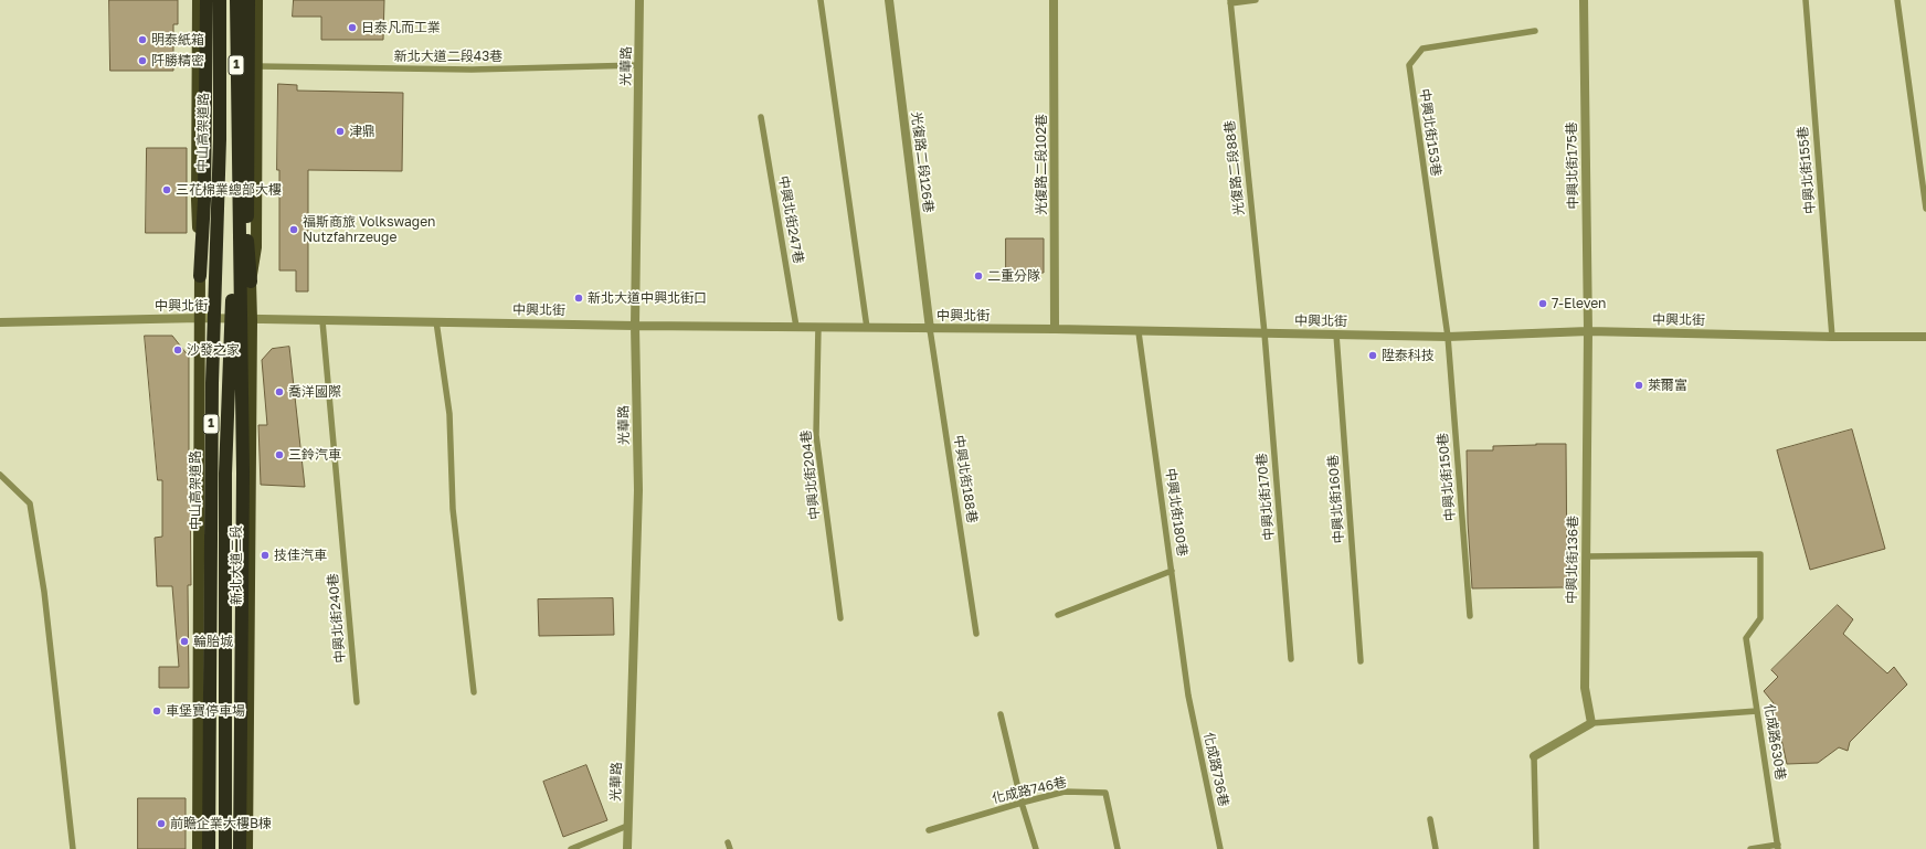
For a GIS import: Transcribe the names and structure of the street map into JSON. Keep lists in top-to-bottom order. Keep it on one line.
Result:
{"streets":{"highway":["1","中山高架道路"],"main road":["新北大道二段"],"street":["光華路","光復路二段126巷","光復路二段102巷","中興北街175巷","中興北街","中興北街136巷"],"lane":["新北大道二段43巷","中興北街153巷","光復路二段88巷","中興北街155巷","中興北街247巷","中興北街204巷","中興北街150巷","中興北街188巷","中興北街170巷","中興北街160巷","中興北街180巷","中興北街240巷","化成路630巷","化成路736巷","化成路746巷"]},"crossings":[["新北大道二段43巷","1"],["新北大道二段43巷","光華路"],["1","中興北街"],["1","新北大道二段"],["光華路","中興北街"],["中興北街153巷","中興北街"],["中興北街153巷","中興北街150巷"],["光復路二段126巷","中興北街"],["光復路二段126巷","中興北街188巷"],["光復路二段102巷","中興北街"],["中興北街175巷","中興北街"],["中興北街175巷","中興北街136巷"],["光復路二段88巷","中興北街"],["光復路二段88巷","中興北街170巷"],["中興北街155巷","中興北街"],["中興北街247巷","中興北街"],["中興北街","中興北街204巷"],["中興北街","中興北街150巷"],["中興北街","中興北街188巷"],["中興北街","中興北街170巷"],["中興北街","中興北街160巷"],["中興北街","中興北街180巷"],["中興北街","中興北街136巷"],["中興北街","新北大道二段"],["中興北街","中興北街240巷"],["中興北街180巷","化成路736巷"],["中興北街136巷","化成路630巷"]],"places":["日泰凡而工業","明泰紙箱","阡勝精密","津鼎","三花棉業總部大樓","福斯商旅 Volkswagen Nutzfahrzeuge","二重分隊","新北大道中興北街口","7-Eleven","沙發之家","陞泰科技","萊爾富","喬洋國際","三鈴汽車","技佳汽車","輪胎城","車堡寶停車場","前瞻企業大樓B棟"]}
